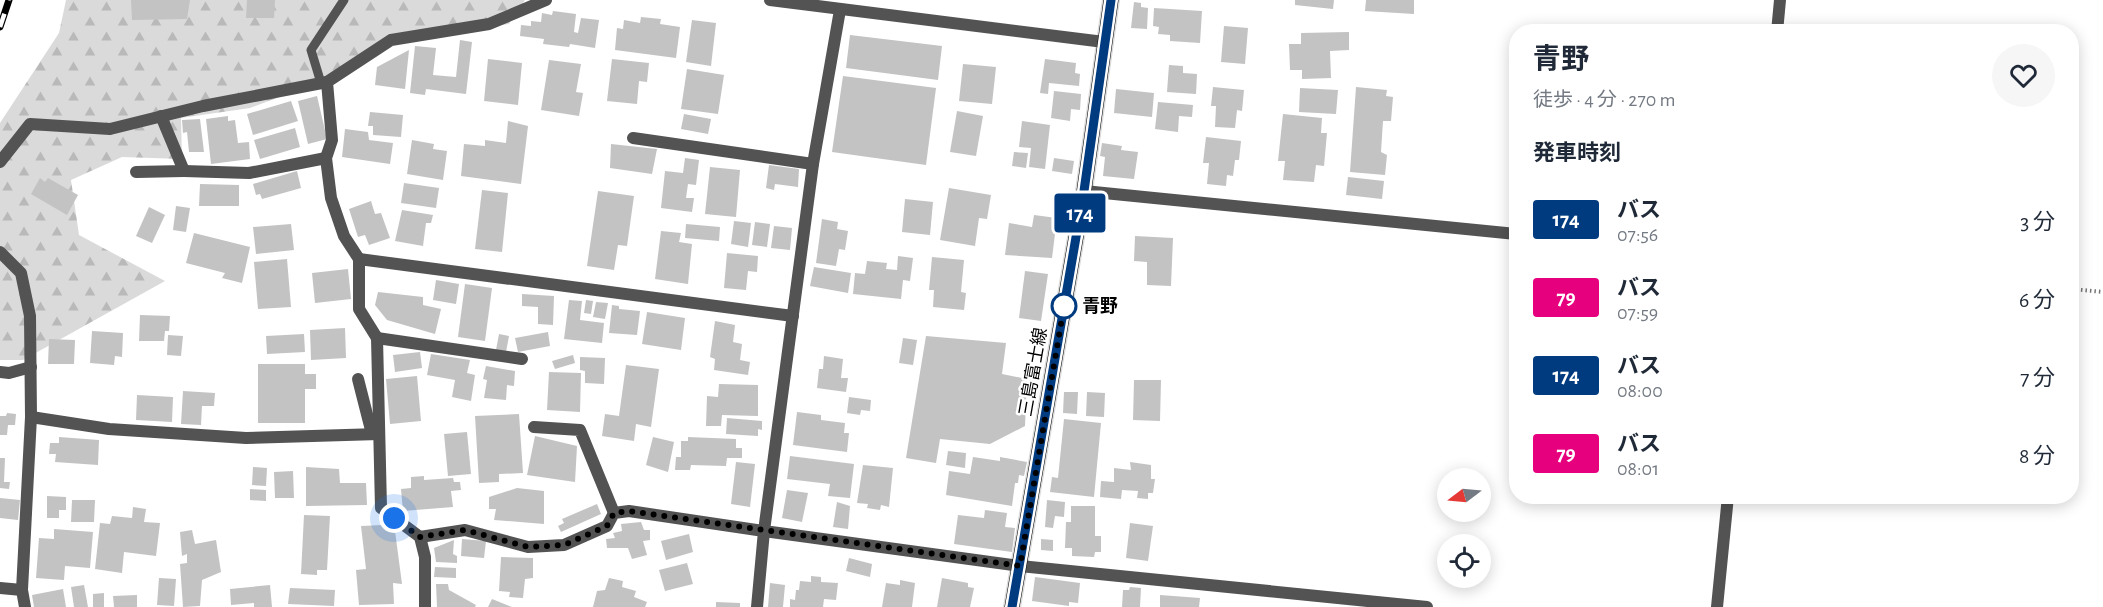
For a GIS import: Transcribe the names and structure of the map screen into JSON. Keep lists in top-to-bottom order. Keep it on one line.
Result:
{"streets":{"main road":["三島富士線"]},"places":["青野"],"lines":["bus line 174"],"north":"left","page":{"on_map":"174","heading":[["青野","徒歩 · 4 分 · 270 m"],"発車時刻"],"list":[{"mark":"174","name":"バス","note":"07:56","value":"3 分"},{"mark":"79","name":"バス","note":"07:59","value":"6 分"},{"mark":"174","name":"バス","note":"08:00","value":"7 分"},{"mark":"79","name":"バス","note":"08:01","value":"8 分"}]}}
